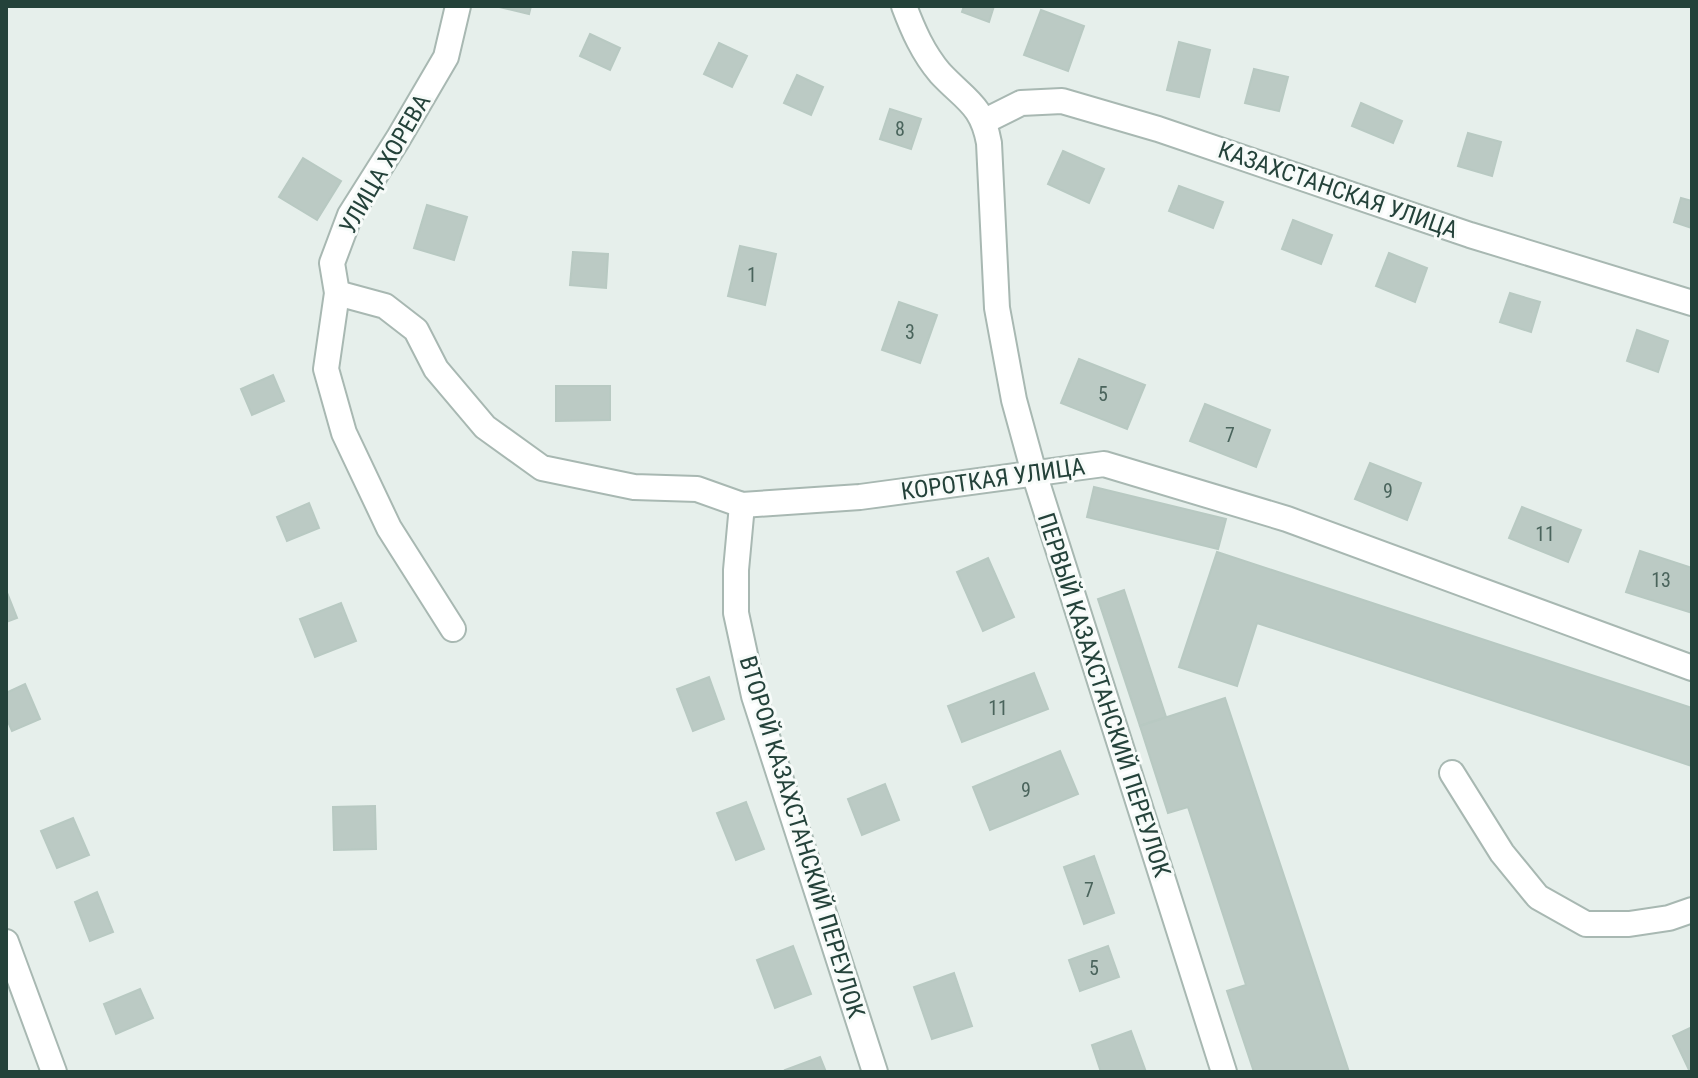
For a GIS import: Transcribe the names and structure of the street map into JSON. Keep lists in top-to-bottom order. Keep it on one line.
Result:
{"streets":{"street":["УЛИЦА ХОРЕВА","КАЗАХСТАНСКАЯ УЛИЦА","КОРОТКАЯ УЛИЦА","ПЕРВЫЙ КАЗАХСТАНСКИЙ ПЕРЕУЛОК","ВТОРОЙ КАЗАХСТАНСКИЙ ПЕРЕУЛОК"]},"crossings":[["УЛИЦА ХОРЕВА","КОРОТКАЯ УЛИЦА"],["КАЗАХСТАНСКАЯ УЛИЦА","ПЕРВЫЙ КАЗАХСТАНСКИЙ ПЕРЕУЛОК"],["КОРОТКАЯ УЛИЦА","ПЕРВЫЙ КАЗАХСТАНСКИЙ ПЕРЕУЛОК"],["КОРОТКАЯ УЛИЦА","ВТОРОЙ КАЗАХСТАНСКИЙ ПЕРЕУЛОК"]],"house_numbers":["8","1","3","5","7","9","11","13","11","9","7","5"]}
